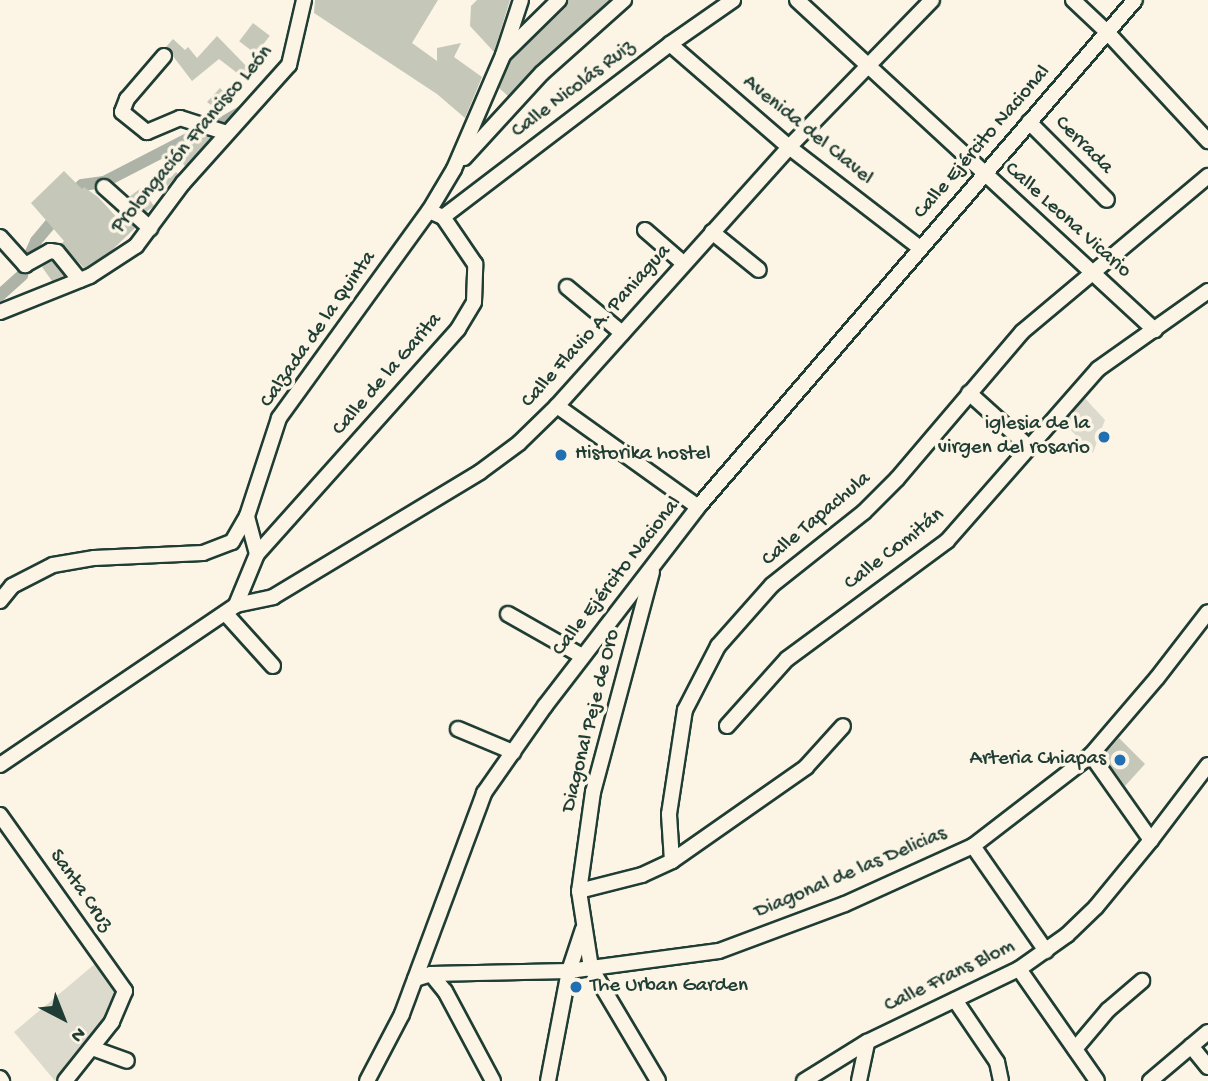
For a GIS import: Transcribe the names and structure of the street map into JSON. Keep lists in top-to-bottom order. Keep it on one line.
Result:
{"streets":{"street":["Calle Nicolás Ruiz","Avenida del Clavel","Prolongación Francisco León","Calle Ejército Nacional","Cerrada","Calle Leona Vicario","Calle Flavio A. Paniagua","Calzada de la Quinta","Calle de la Garita","Calle Tapachula","Calle Comitán","Diagonal Peje de Oro","Diagonal de las Delicias","Santa Cruz","Calle Frans Blom"]},"crossings":[["Calle Nicolás Ruiz","Avenida del Clavel"],["Calle Nicolás Ruiz","Calzada de la Quinta"],["Calle Nicolás Ruiz","Calle de la Garita"],["Avenida del Clavel","Calle Ejército Nacional"],["Avenida del Clavel","Calle Flavio A. Paniagua"],["Calle Ejército Nacional","Cerrada"],["Calle Ejército Nacional","Calle Leona Vicario"],["Calle Ejército Nacional","Diagonal Peje de Oro"],["Calle Ejército Nacional","Diagonal de las Delicias"],["Calle Leona Vicario","Calle Flavio A. Paniagua"],["Calle Leona Vicario","Calle Tapachula"],["Calle Leona Vicario","Calle Comitán"],["Calle Flavio A. Paniagua","Calle de la Garita"],["Calzada de la Quinta","Calle de la Garita"],["Diagonal Peje de Oro","Diagonal de las Delicias"]],"places":["iglesia de la virgen del rosario","Historika hostel","Arteria Chiapas","The Urban Garden"],"north":"bottom right"}
